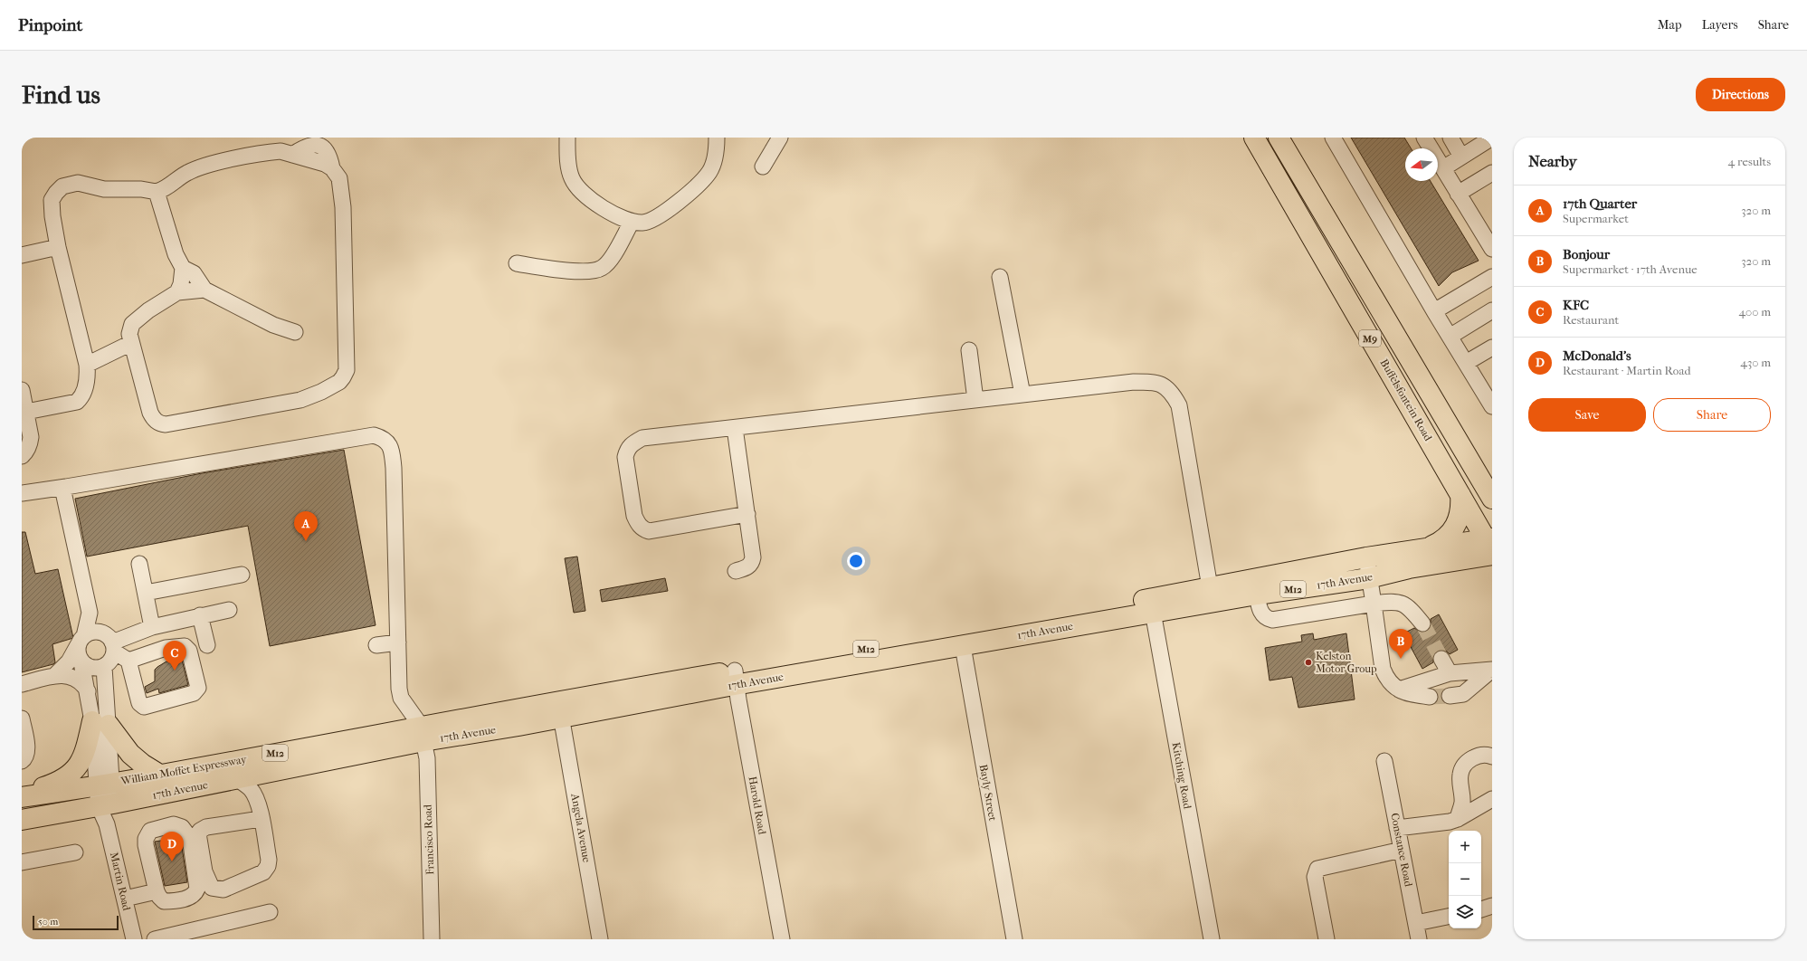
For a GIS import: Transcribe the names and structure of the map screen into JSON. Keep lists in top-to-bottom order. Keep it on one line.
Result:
{"streets":{"main road":["M9","Buffelsfontein Road","17th Avenue","M12","William Moffet Expressway"],"street":["Kitching Road","Bayly Street","Harold Road","Angela Avenue","Francisco Road","Constance Road","Martin Road"]},"crossings":[["Buffelsfontein Road","17th Avenue"],["17th Avenue","William Moffet Expressway"],["17th Avenue","Kitching Road"],["17th Avenue","Bayly Street"],["17th Avenue","Harold Road"],["17th Avenue","Angela Avenue"],["17th Avenue","Francisco Road"],["17th Avenue","Martin Road"],["William Moffet Expressway","Francisco Road"]],"places":["Kelston Motor Group"],"scale_bar":"50 m","north":"left","page":{"header":"Pinpoint","nav":["Map","Layers","Share"],"buttons":["Directions",["Save","Share"]],"title":"Find us","heading":["Nearby","4 results"],"list":[{"mark":"A","name":"17th Quarter","note":"Supermarket","value":"320 m"},{"mark":"B","name":"Bonjour","note":"Supermarket · 17th Avenue","value":"320 m"},{"mark":"C","name":"KFC","note":"Restaurant","value":"400 m"},{"mark":"D","name":"McDonald's","note":"Restaurant · Martin Road","value":"430 m"}],"pins":["A","B","C","D"],"map_buttons":["+","−"],"scale":"50 m"}}
